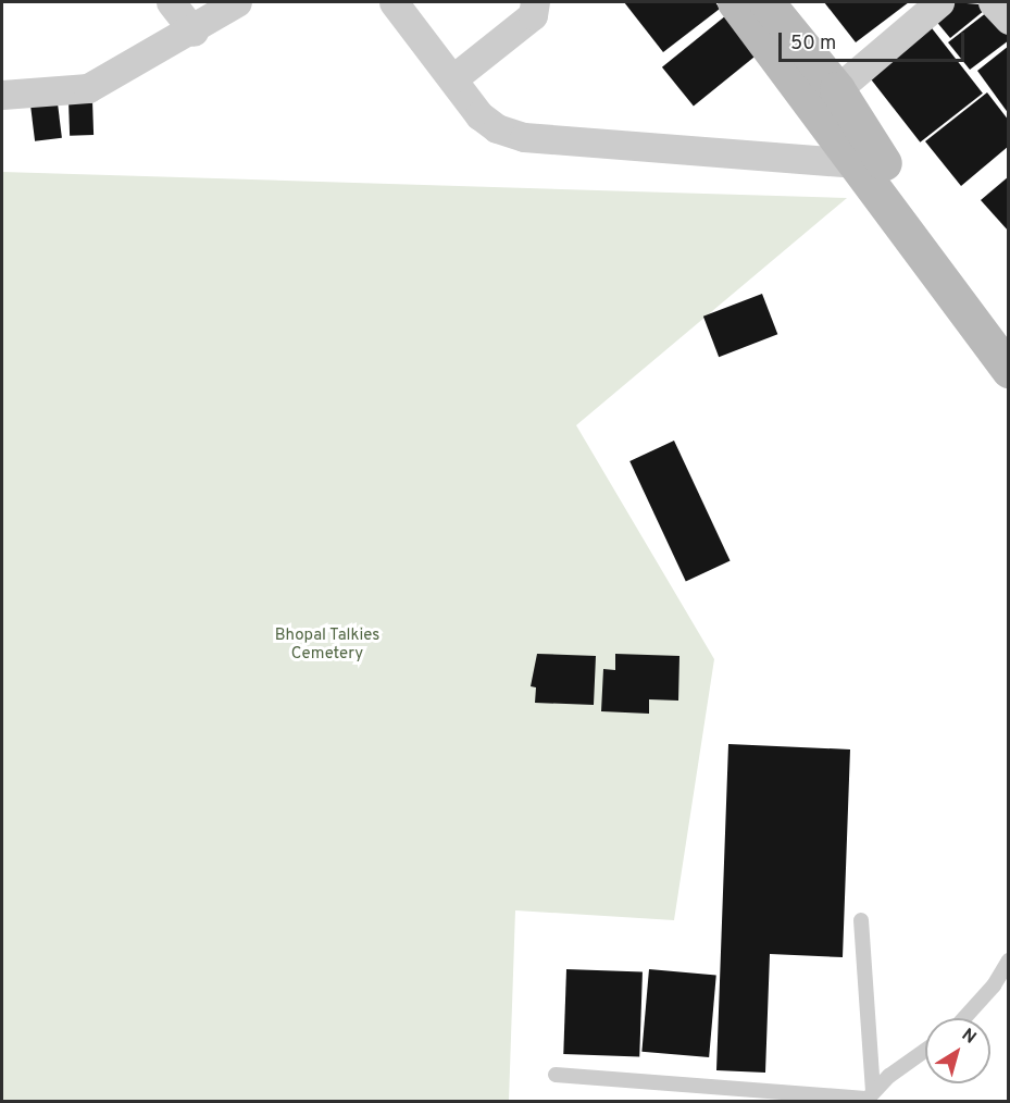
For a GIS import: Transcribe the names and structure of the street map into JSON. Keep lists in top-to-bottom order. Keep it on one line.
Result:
{"parks":["Bhopal Talkies Cemetery"],"scale_bar":"50 m","north":"top right"}
